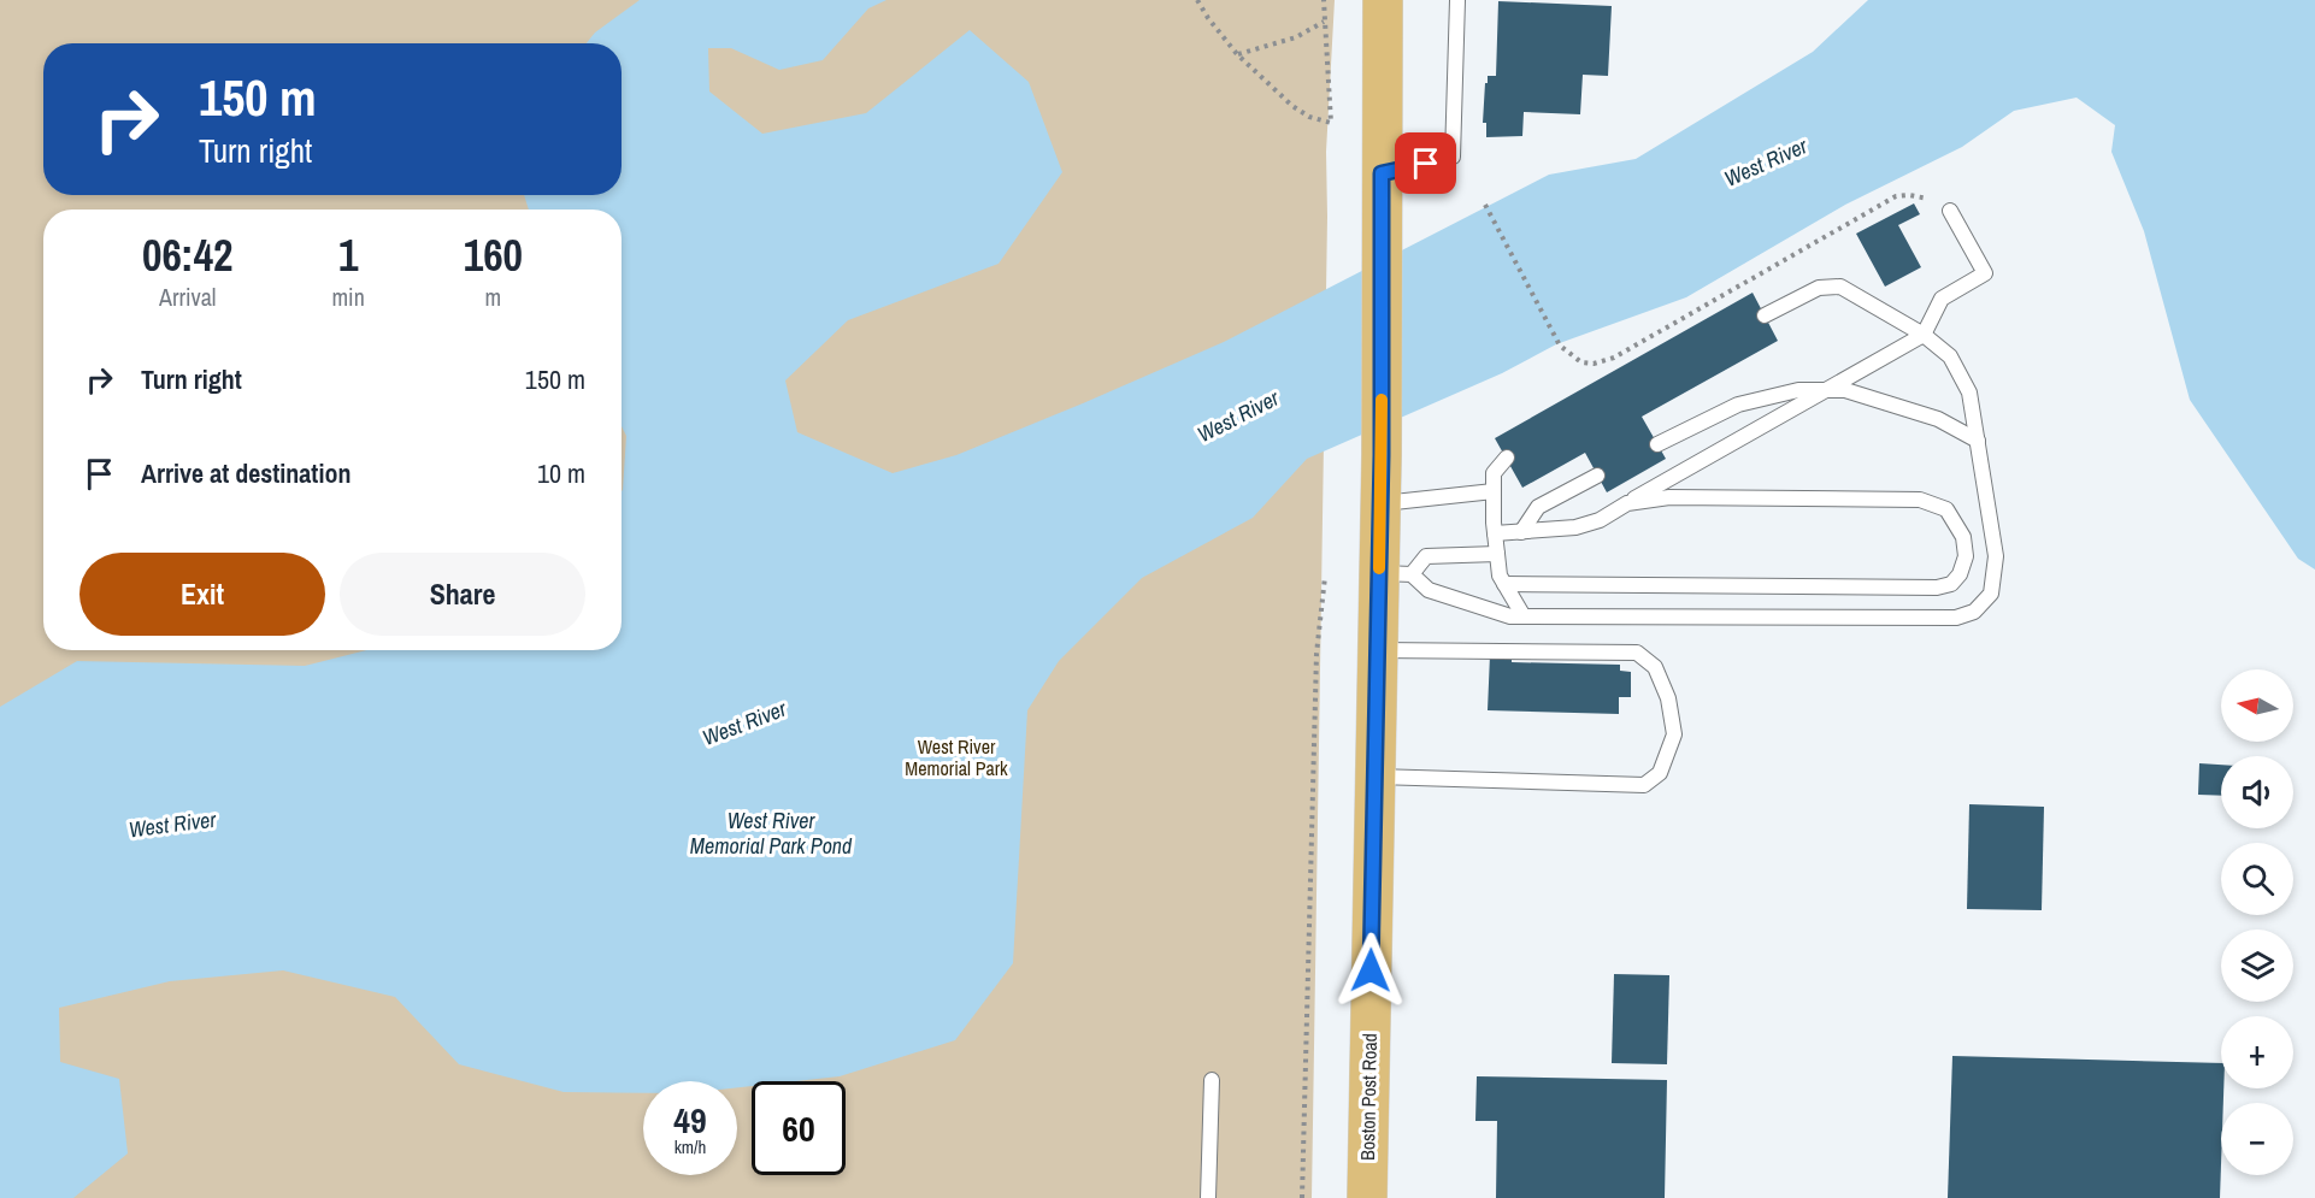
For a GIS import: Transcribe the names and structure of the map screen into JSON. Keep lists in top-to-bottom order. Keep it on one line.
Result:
{"streets":{"main road":["Boston Post Road"]},"water":["West River","West River Memorial Park Pond"],"parks":["West River Memorial Park"],"north":"left","page":{"turn":["150 m","Turn right"],"eta":["06:42","Arrival","1","min","160","m"],"list":[{"name":"Turn right","value":"150 m"},{"name":"Arrive at destination","value":"10 m"}],"buttons":["Exit","Share"],"map_buttons":["+","−"],"speed":"49 km/h","limit":"60"}}
